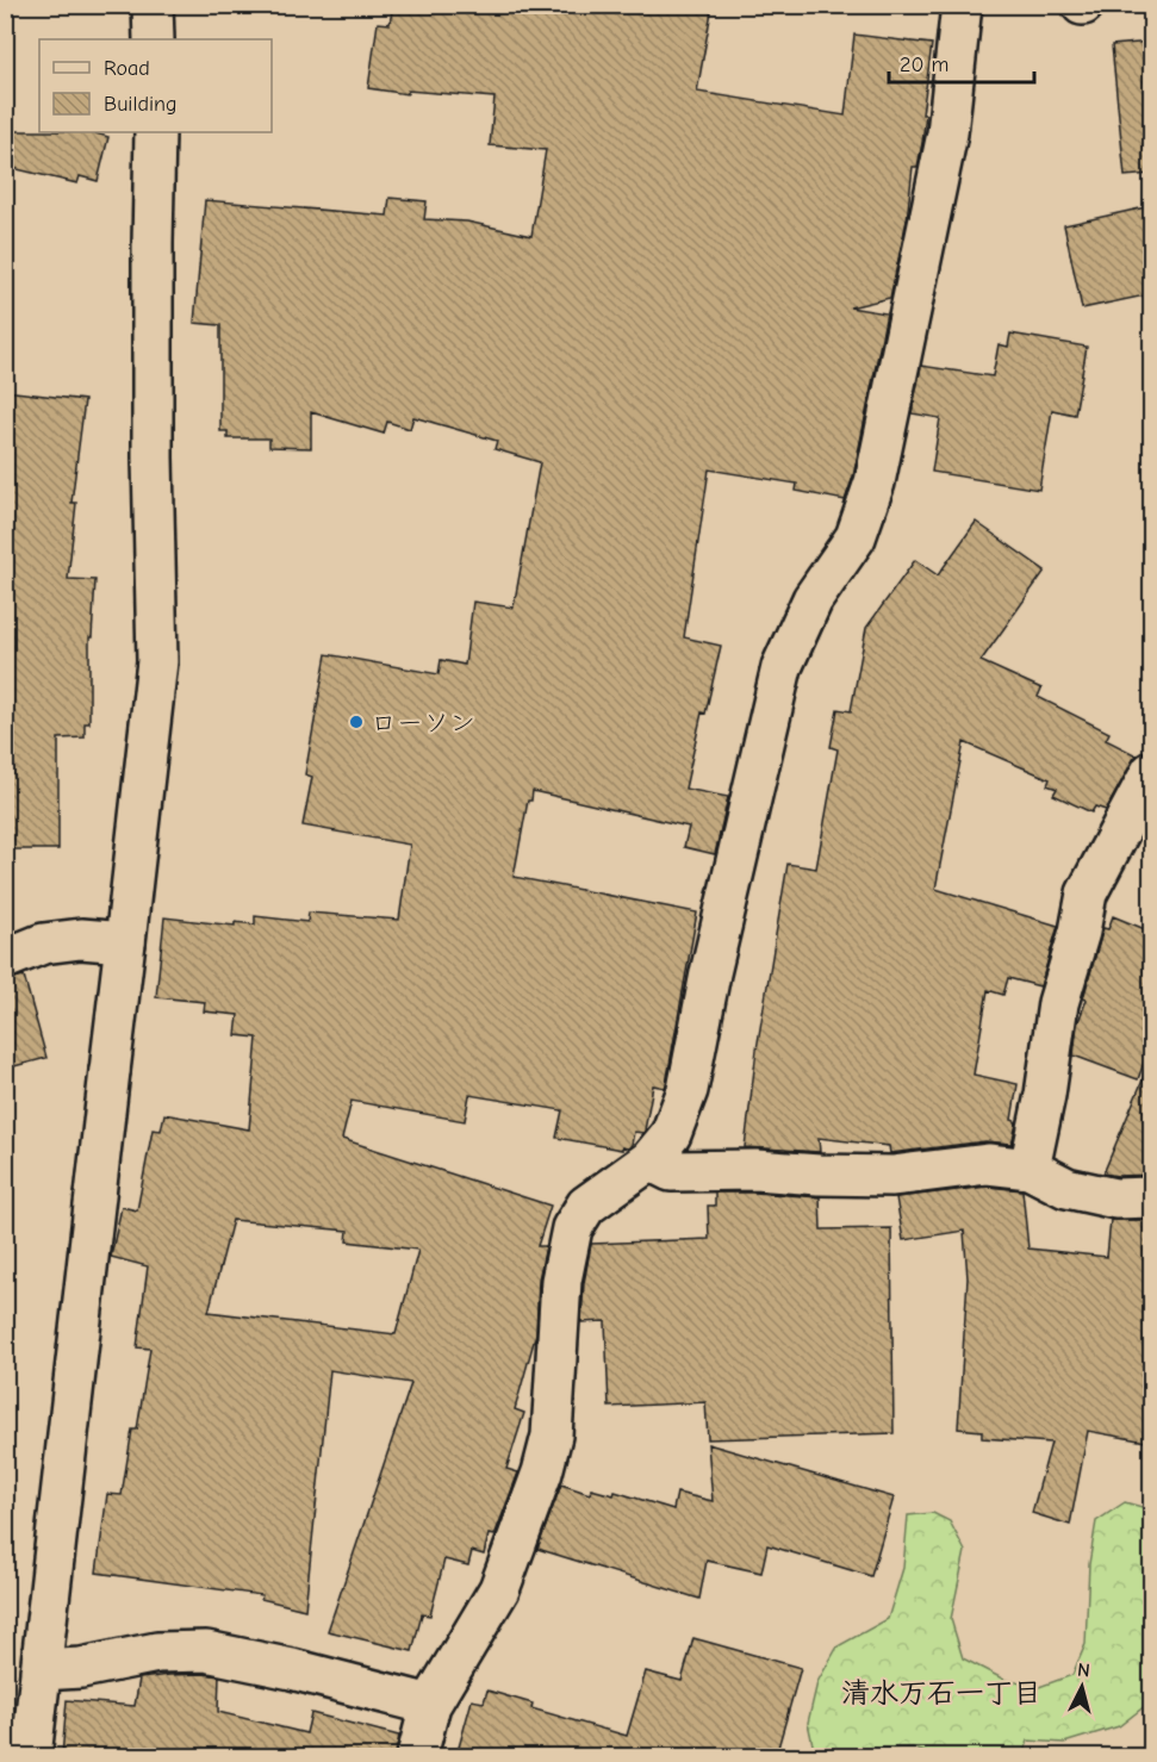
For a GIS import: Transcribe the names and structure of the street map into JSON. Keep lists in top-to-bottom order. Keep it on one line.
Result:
{"districts":["清水万石一丁目"],"places":["ローソン"],"legend":["Road","Building"],"scale_bar":"20 m","north":"top"}
